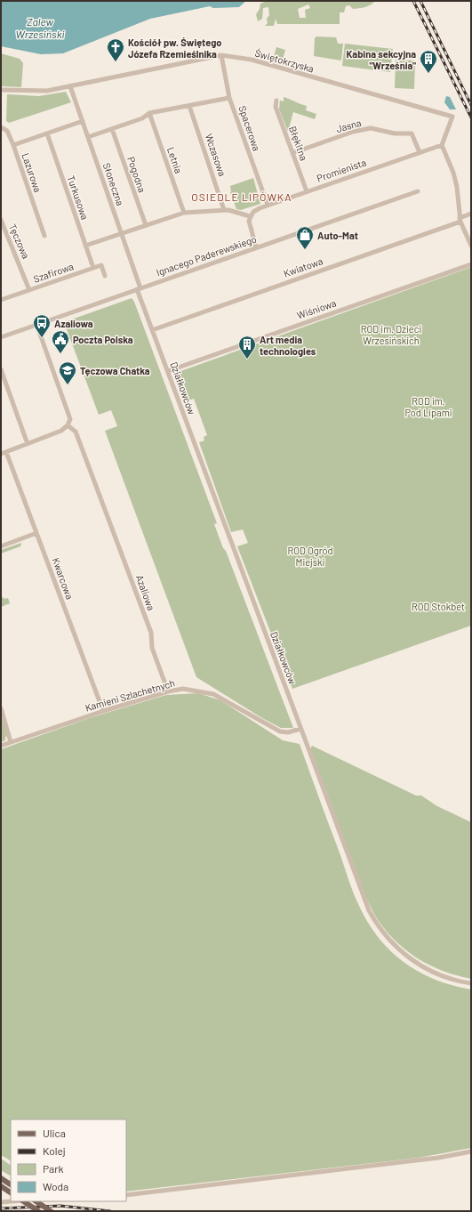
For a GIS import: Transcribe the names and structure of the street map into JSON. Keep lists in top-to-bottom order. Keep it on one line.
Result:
{"streets":{"street":["Świętokrzyska","Jasna","Spacerowa","Błękitna","Wczasowa","Letnia","Promienista","Lazurowa","Pogodna","Słoneczna","Turkusowa","Tęczowa","Ignacego Paderewskiego","Kwiatowa","Szafirowa","Wiśniowa","Działkowców","Kwarcowa","Azaliowa","Kamieni Szlachetnych"]},"crossings":[["Świętokrzyska","Spacerowa"],["Świętokrzyska","Promienista"],["Świętokrzyska","Słoneczna"],["Jasna","Błękitna"],["Jasna","Promienista"],["Spacerowa","Promienista"],["Błękitna","Promienista"],["Lazurowa","Słoneczna"],["Lazurowa","Turkusowa"],["Słoneczna","Ignacego Paderewskiego"],["Słoneczna","Działkowców"],["Turkusowa","Szafirowa"],["Tęczowa","Szafirowa"],["Ignacego Paderewskiego","Działkowców"],["Kwiatowa","Działkowców"],["Wiśniowa","Działkowców"],["Działkowców","Kamieni Szlachetnych"],["Kwarcowa","Kamieni Szlachetnych"],["Azaliowa","Kamieni Szlachetnych"]],"districts":["OSIEDLE LIPÓWKA"],"water":["Zalew Wrzesiński"],"parks":["ROD im. Dzieci Wrzesińskich","ROD im. Pod Lipami","ROD Ogród Miejski","ROD Stokbet"],"places":{"church":["Kościół pw. Świętego Józefa Rzemieślnika"],"building":["Kabina sekcyjna \"Września\"","Art media technologies"],"shop":["Auto-Mat"],"bus stop":["Azaliowa"],"public building":["Poczta Polska"],"school or university":["Tęczowa Chatka"]},"legend":["Ulica","Kolej","Park","Woda"]}
